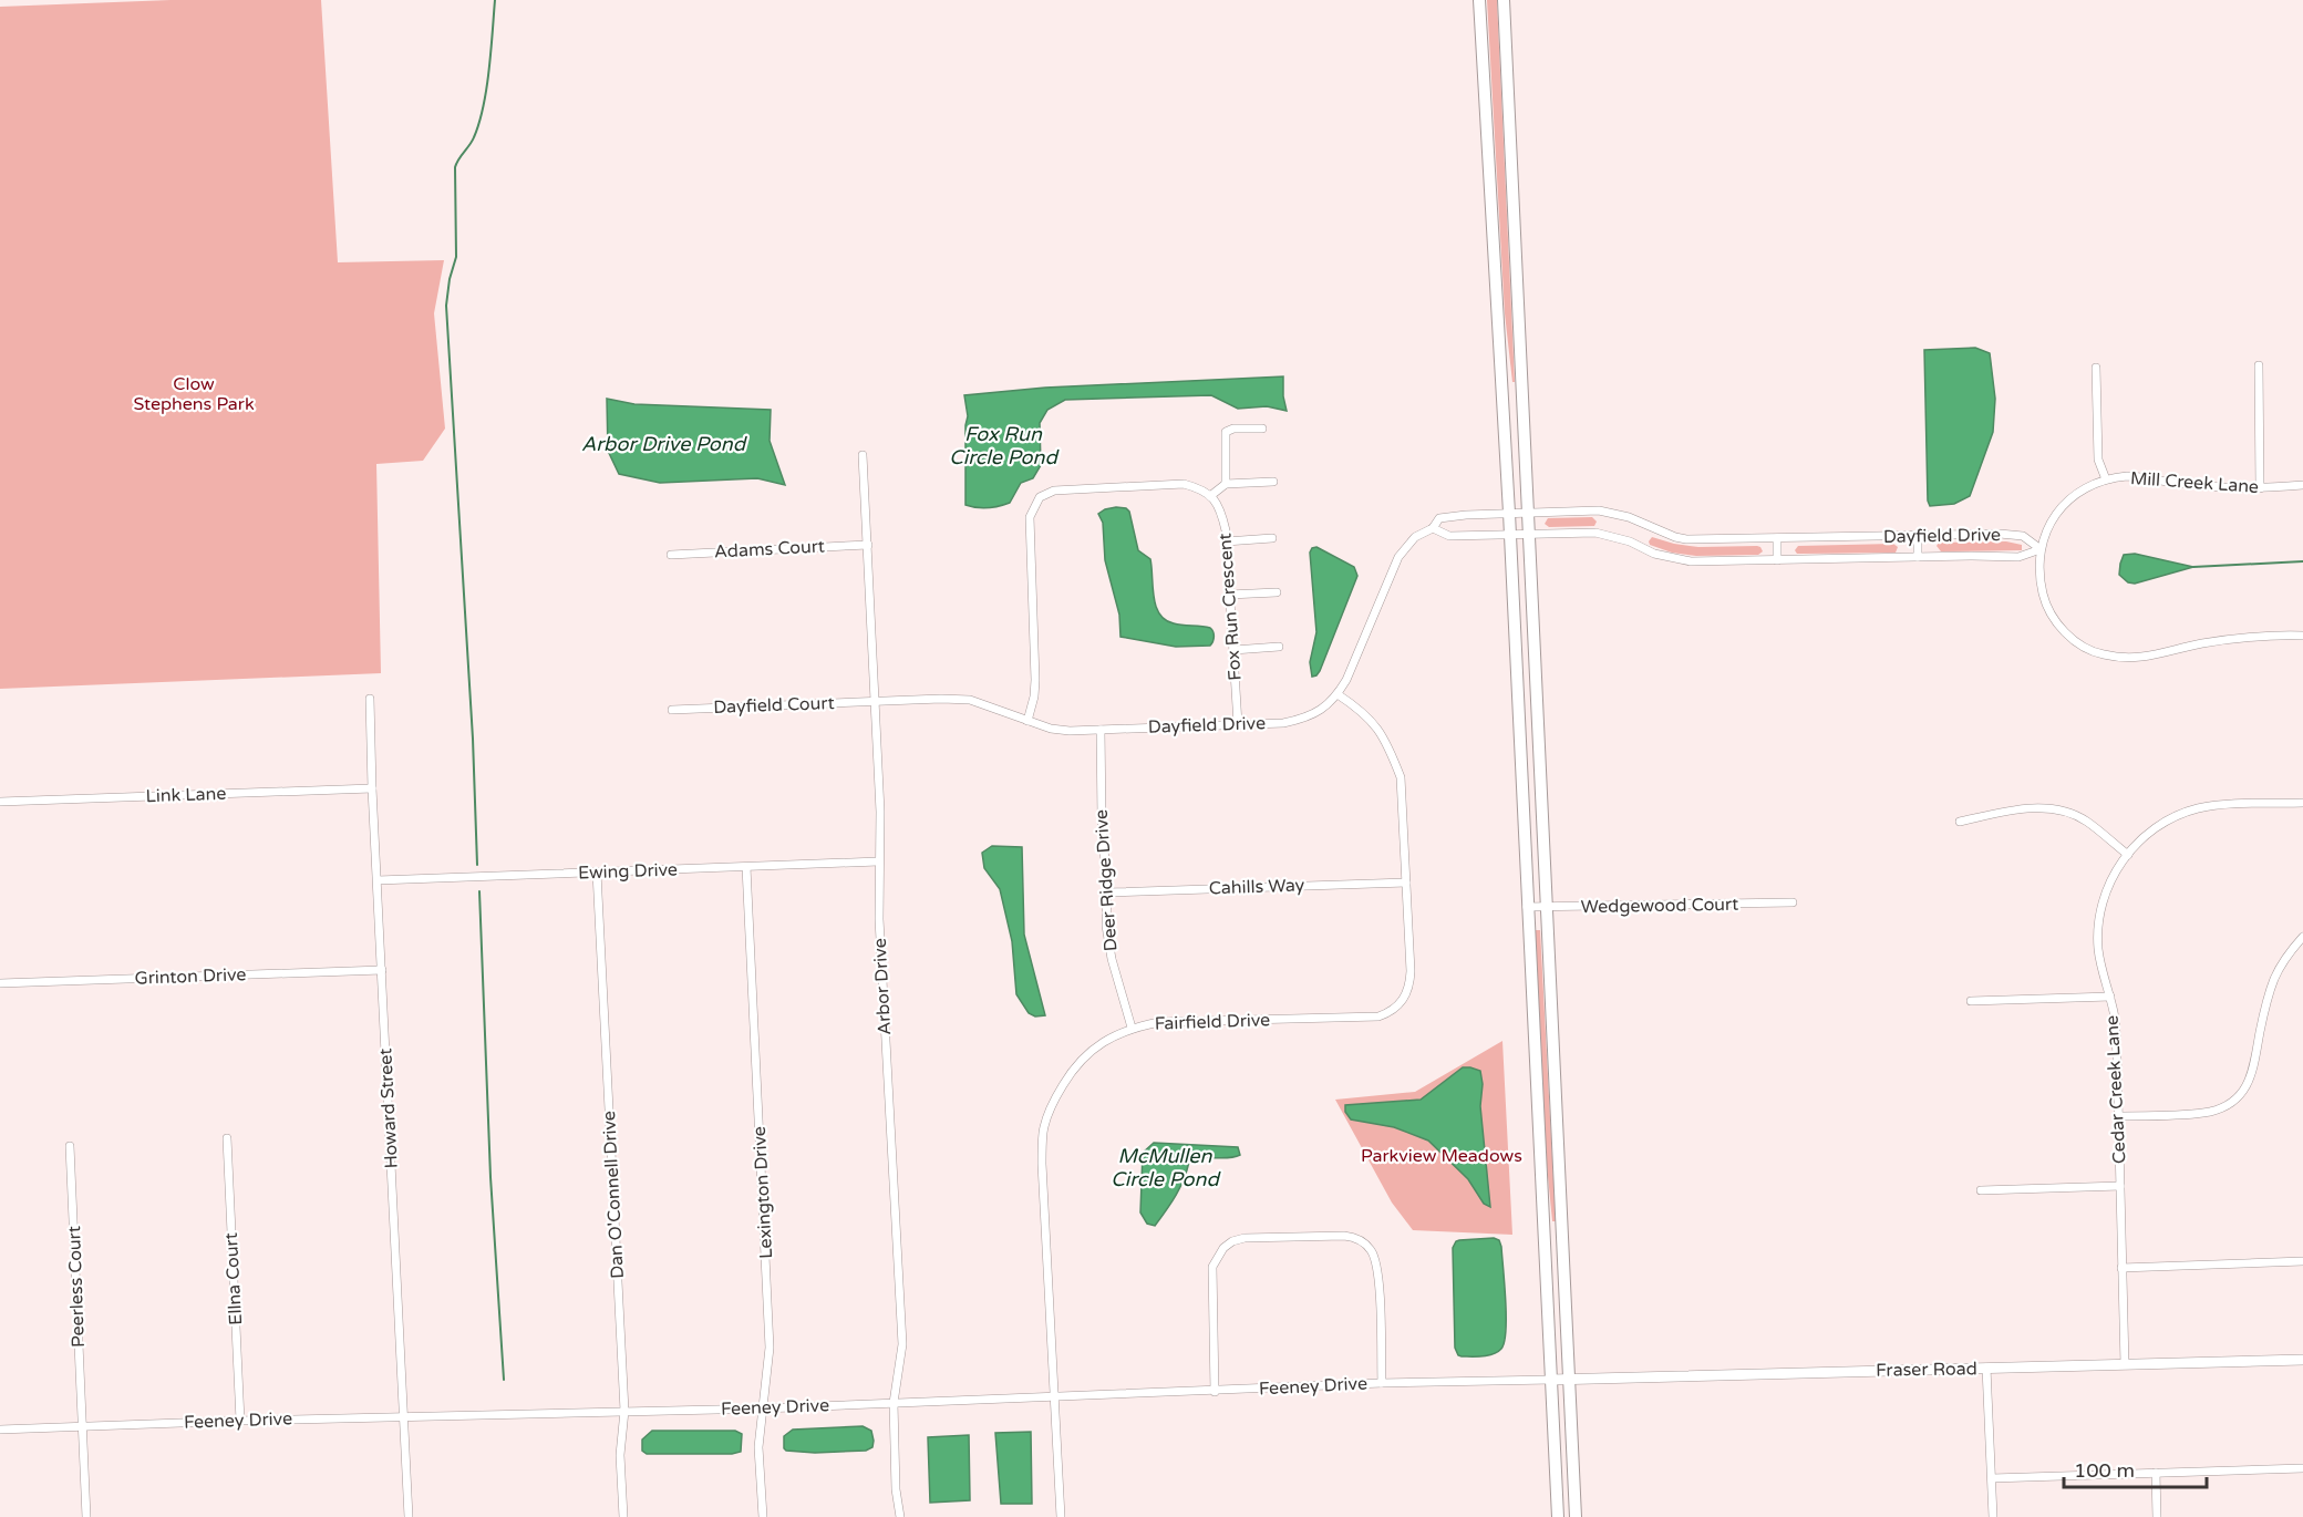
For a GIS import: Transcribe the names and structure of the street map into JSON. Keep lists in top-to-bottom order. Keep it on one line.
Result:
{"streets":{"street":["Mill Creek Lane","Dayfield Drive","Adams Court","Fox Run Crescent","Dayfield Court","Link Lane","Ewing Drive","Deer Ridge Drive","Cahills Way","Wedgewood Court","Grinton Drive","Arbor Drive","Fairfield Drive","Cedar Creek Lane","Howard Street","Lexington Drive","Dan O'Connell Drive","Ellna Court","Peerless Court","Fraser Road","Feeney Drive"]},"crossings":[["Mill Creek Lane","Dayfield Drive"],["Dayfield Drive","Fox Run Crescent"],["Dayfield Drive","Dayfield Court"],["Dayfield Drive","Deer Ridge Drive"],["Dayfield Drive","Arbor Drive"],["Dayfield Drive","Fairfield Drive"],["Adams Court","Arbor Drive"],["Dayfield Court","Arbor Drive"],["Link Lane","Howard Street"],["Ewing Drive","Arbor Drive"],["Ewing Drive","Howard Street"],["Ewing Drive","Lexington Drive"],["Ewing Drive","Dan O'Connell Drive"],["Deer Ridge Drive","Cahills Way"],["Deer Ridge Drive","Fairfield Drive"],["Cahills Way","Fairfield Drive"],["Grinton Drive","Howard Street"],["Arbor Drive","Feeney Drive"],["Fairfield Drive","Feeney Drive"],["Cedar Creek Lane","Fraser Road"],["Howard Street","Feeney Drive"],["Lexington Drive","Feeney Drive"],["Dan O'Connell Drive","Feeney Drive"],["Ellna Court","Feeney Drive"],["Peerless Court","Feeney Drive"],["Fraser Road","Feeney Drive"]],"water":["Fox Run Circle Pond","Arbor Drive Pond","McMullen Circle Pond"],"parks":["Clow Stephens Park","Parkview Meadows"],"scale_bar":"100 m"}
